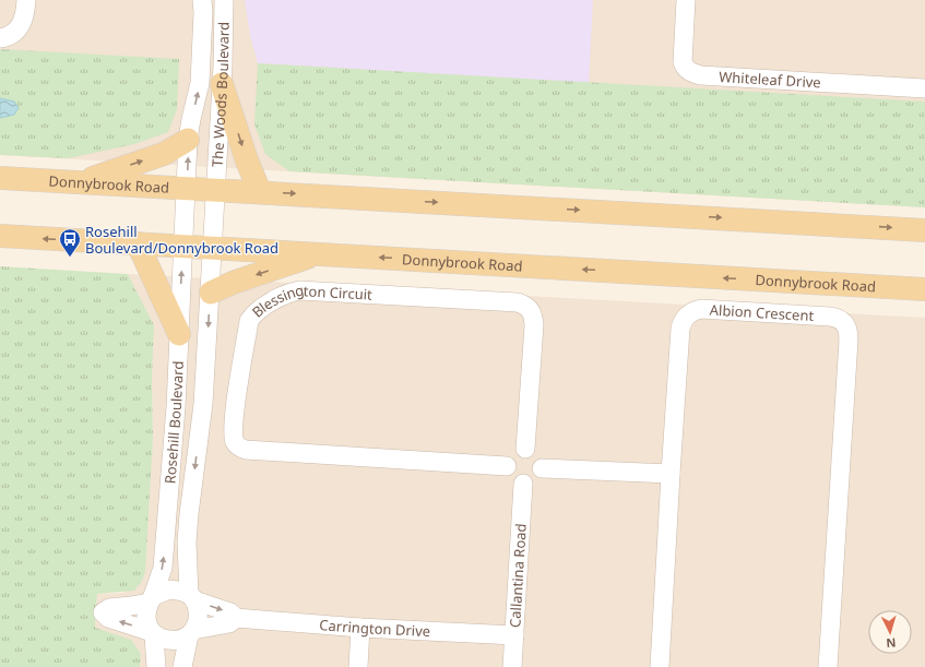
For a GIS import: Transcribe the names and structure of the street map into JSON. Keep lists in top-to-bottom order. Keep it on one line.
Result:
{"streets":{"main road":["Donnybrook Road"],"street":["Whiteleaf Drive","The Woods Boulevard","Blessington Circuit","Albion Crescent","Rosehill Boulevard","Callantina Road","Carrington Drive"]},"crossings":[["The Woods Boulevard","Donnybrook Road"],["The Woods Boulevard","Rosehill Boulevard"],["Donnybrook Road","Rosehill Boulevard"],["Blessington Circuit","Callantina Road"],["Rosehill Boulevard","Carrington Drive"],["Callantina Road","Carrington Drive"]],"places":{"bus stop":["Rosehill Boulevard/Donnybrook Road"]},"north":"bottom"}
